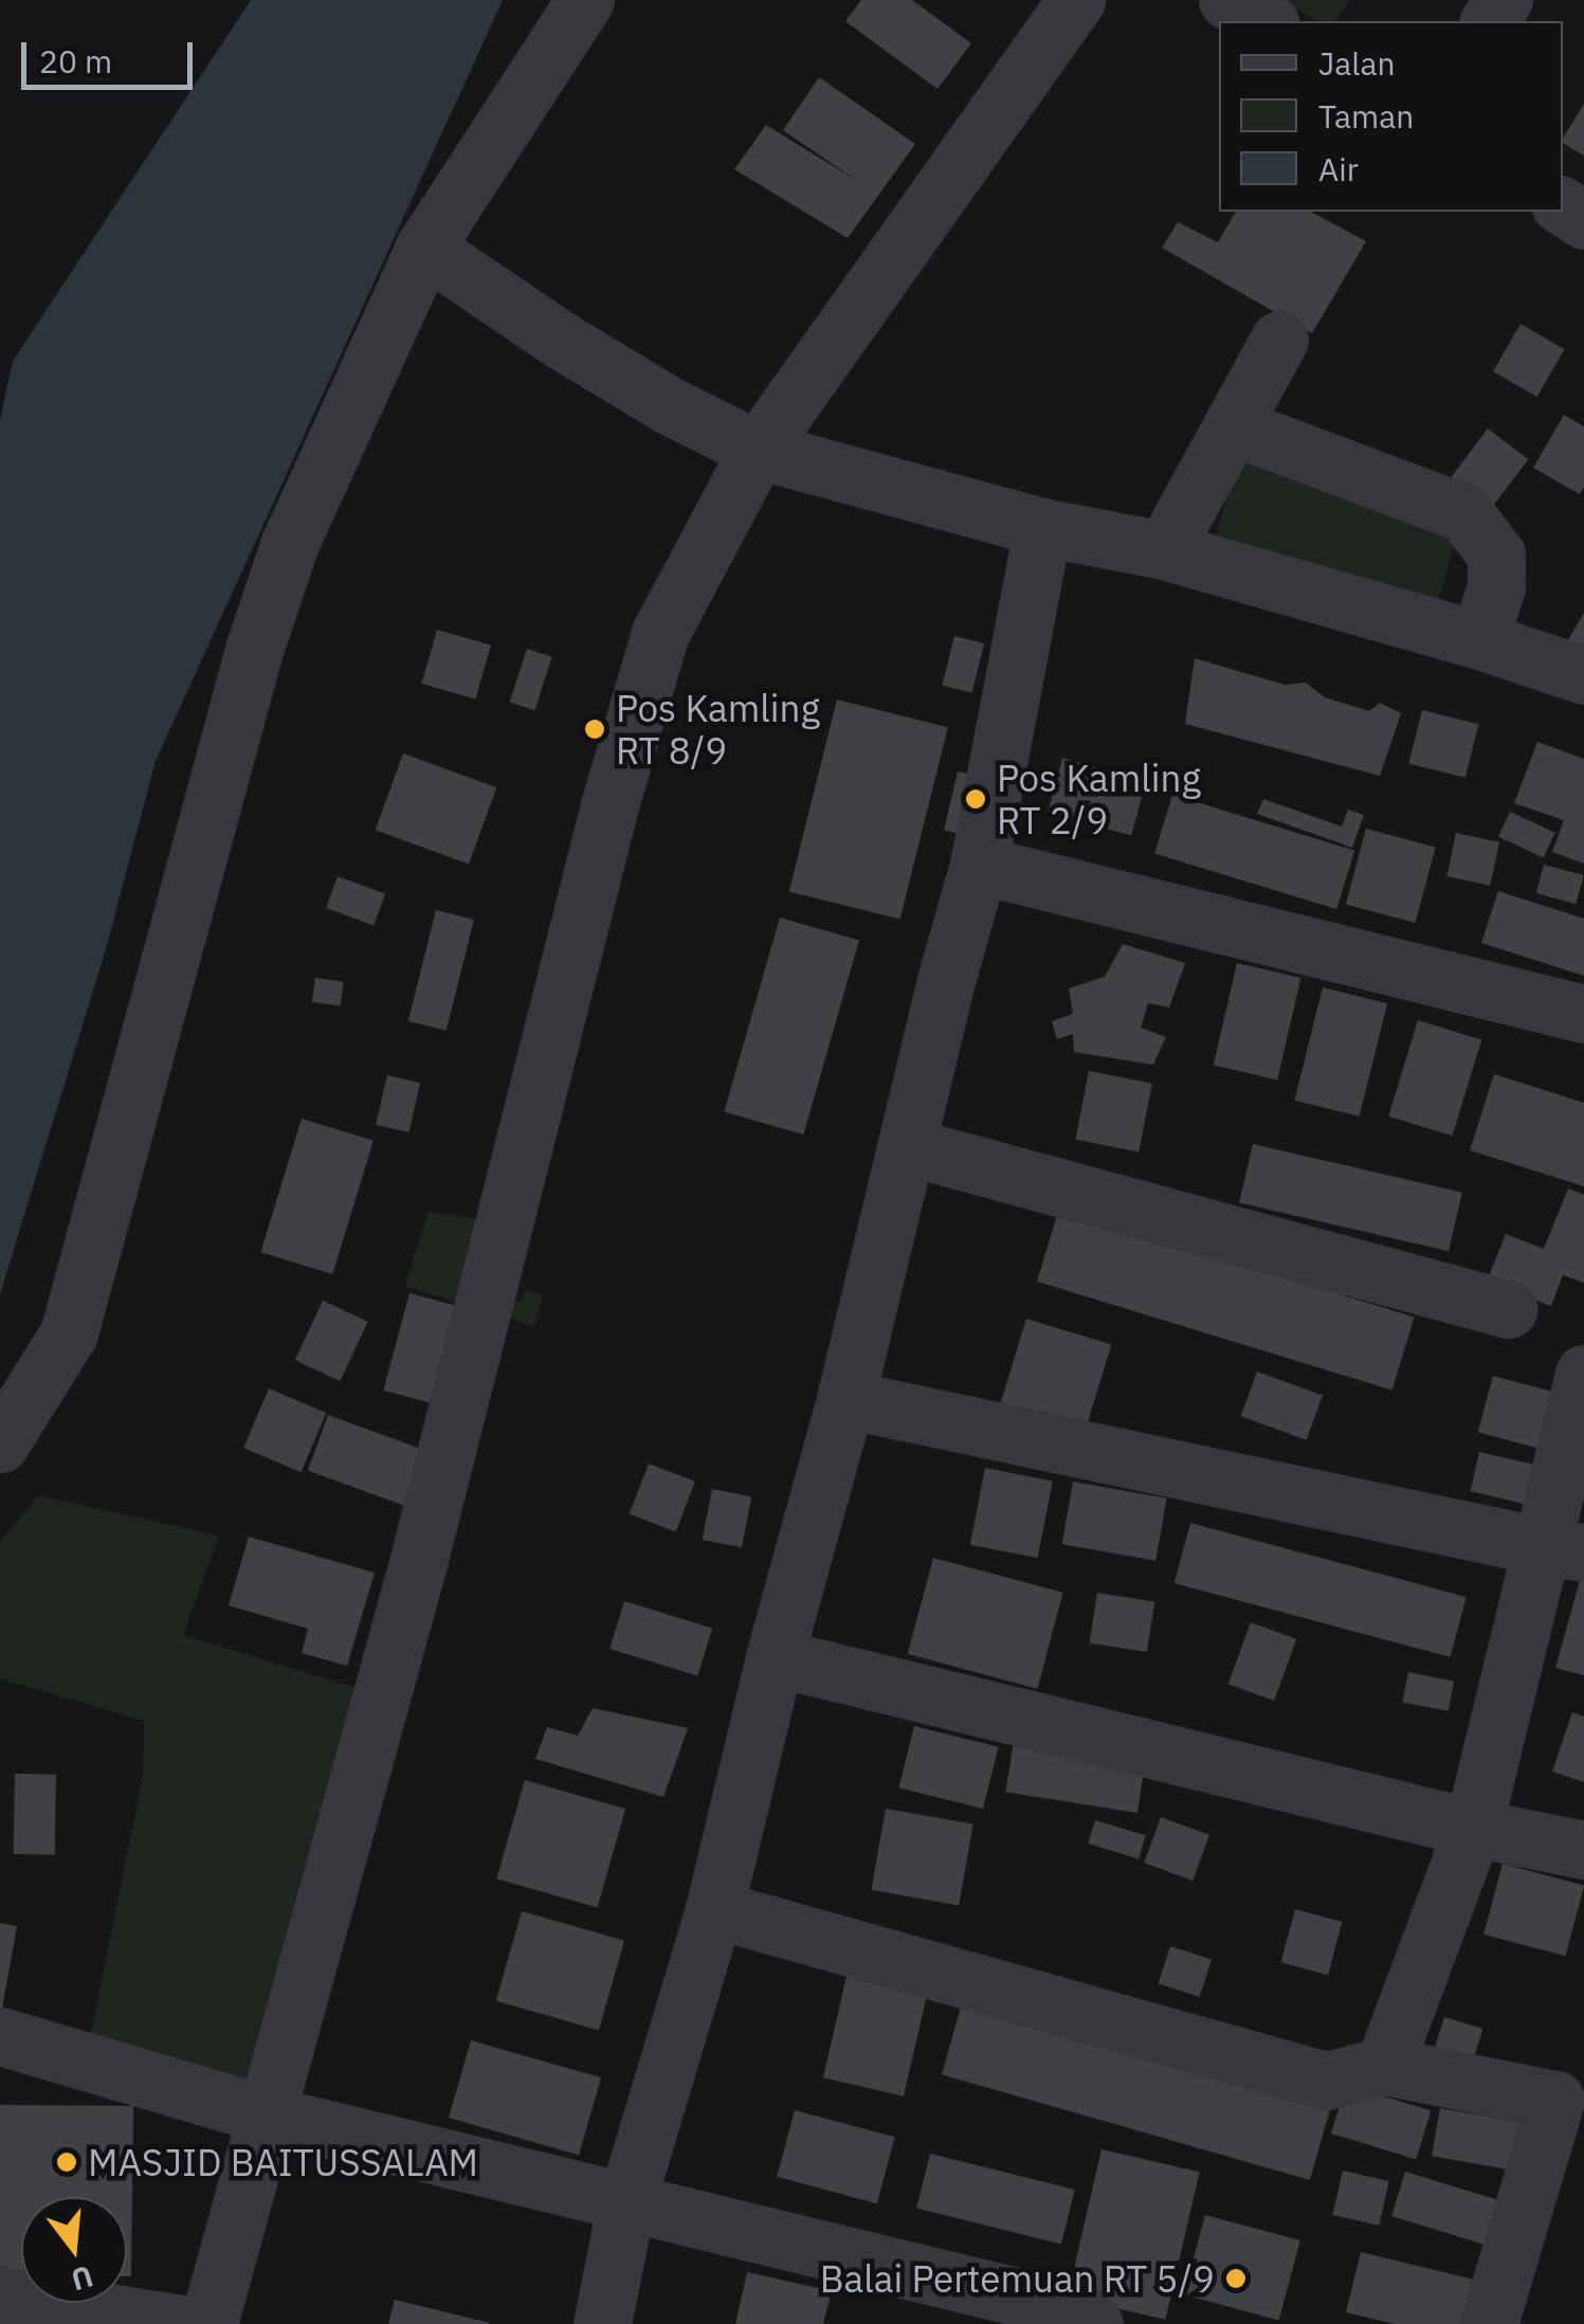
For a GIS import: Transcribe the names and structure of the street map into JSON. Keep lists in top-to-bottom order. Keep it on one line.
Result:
{"places":["Pos Kamling RT 8/9","Pos Kamling RT 2/9","MASJID BAITUSSALAM","Balai Pertemuan RT 5/9"],"legend":["Jalan","Taman","Air"],"scale_bar":"20 m","north":"bottom"}
